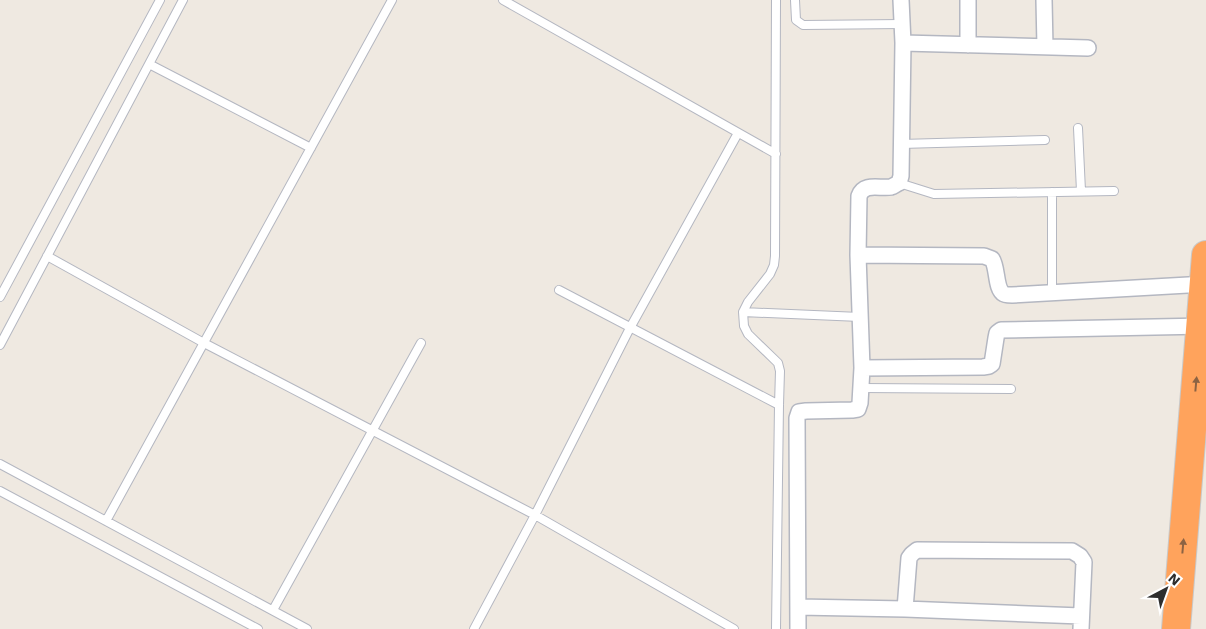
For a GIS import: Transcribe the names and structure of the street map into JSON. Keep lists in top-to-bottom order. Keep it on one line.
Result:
{"north":"top right"}
